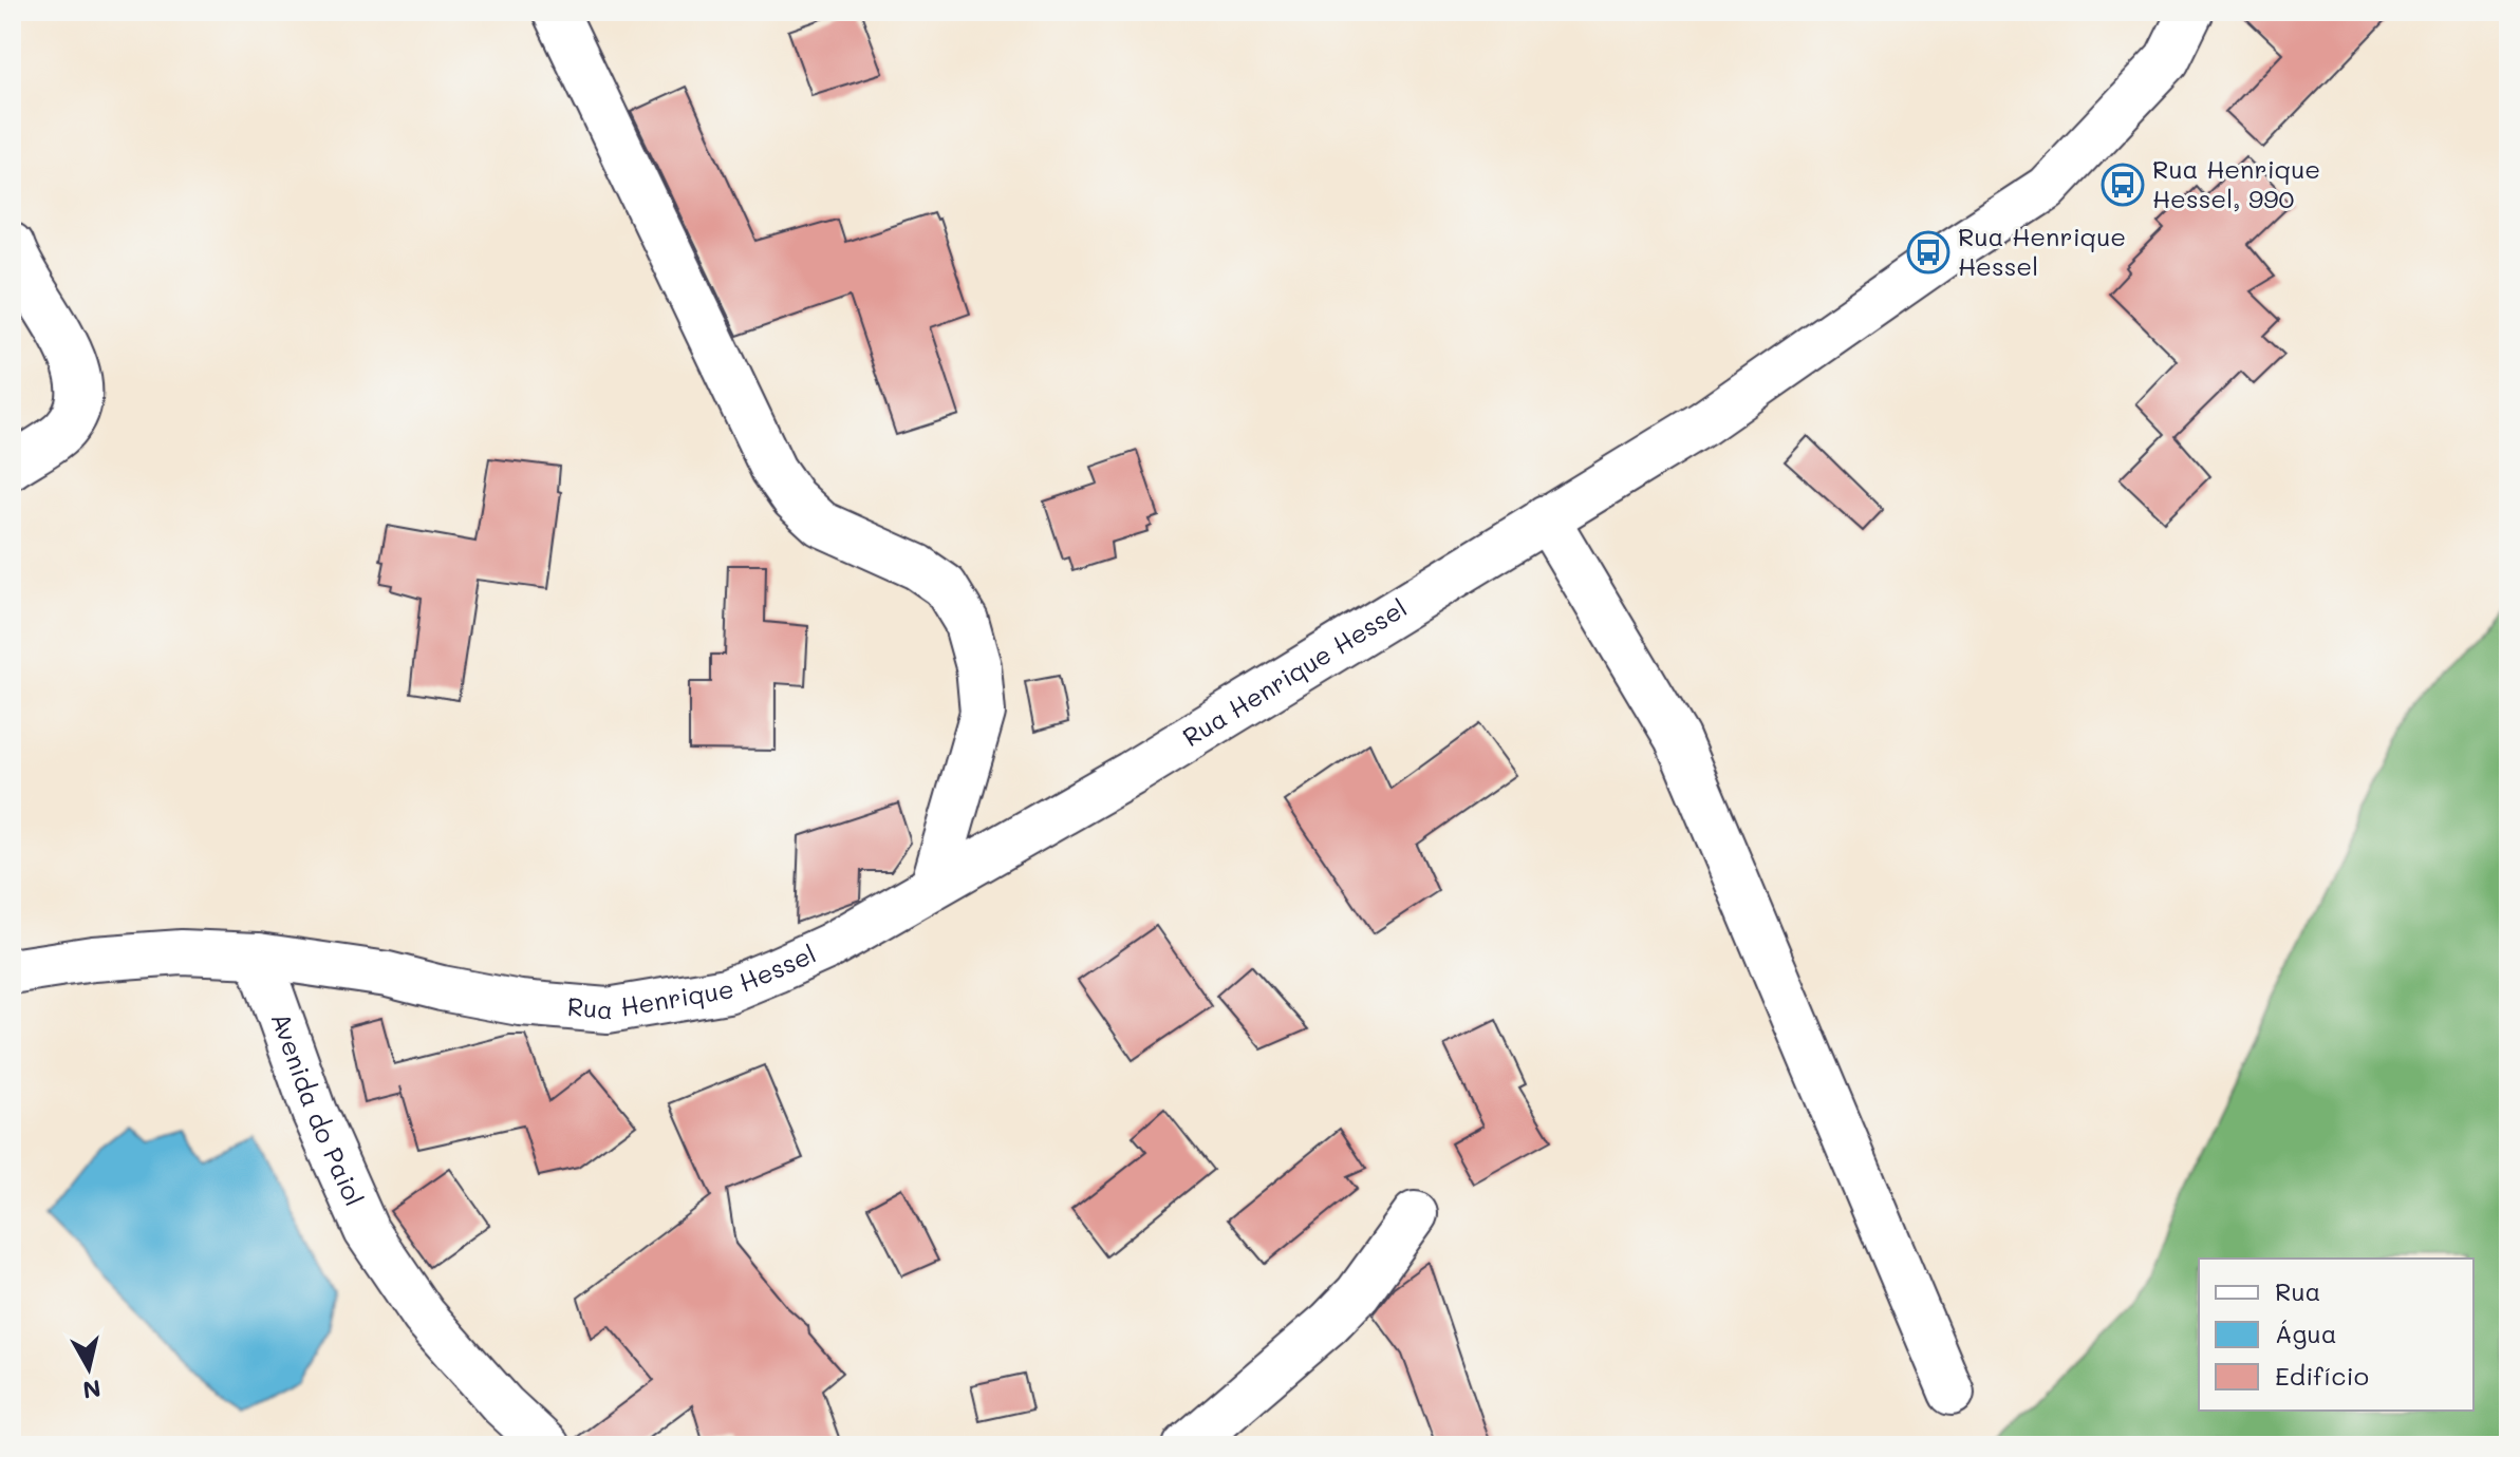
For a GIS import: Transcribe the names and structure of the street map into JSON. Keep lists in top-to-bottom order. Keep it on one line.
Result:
{"streets":{"street":["Rua Henrique Hessel","Avenida do Paiol"]},"crossings":[["Rua Henrique Hessel","Avenida do Paiol"]],"places":{"bus stop":["Rua Henrique Hessel, 990","Rua Henrique Hessel"]},"legend":["Rua","Água","Edifício"],"north":"bottom"}
